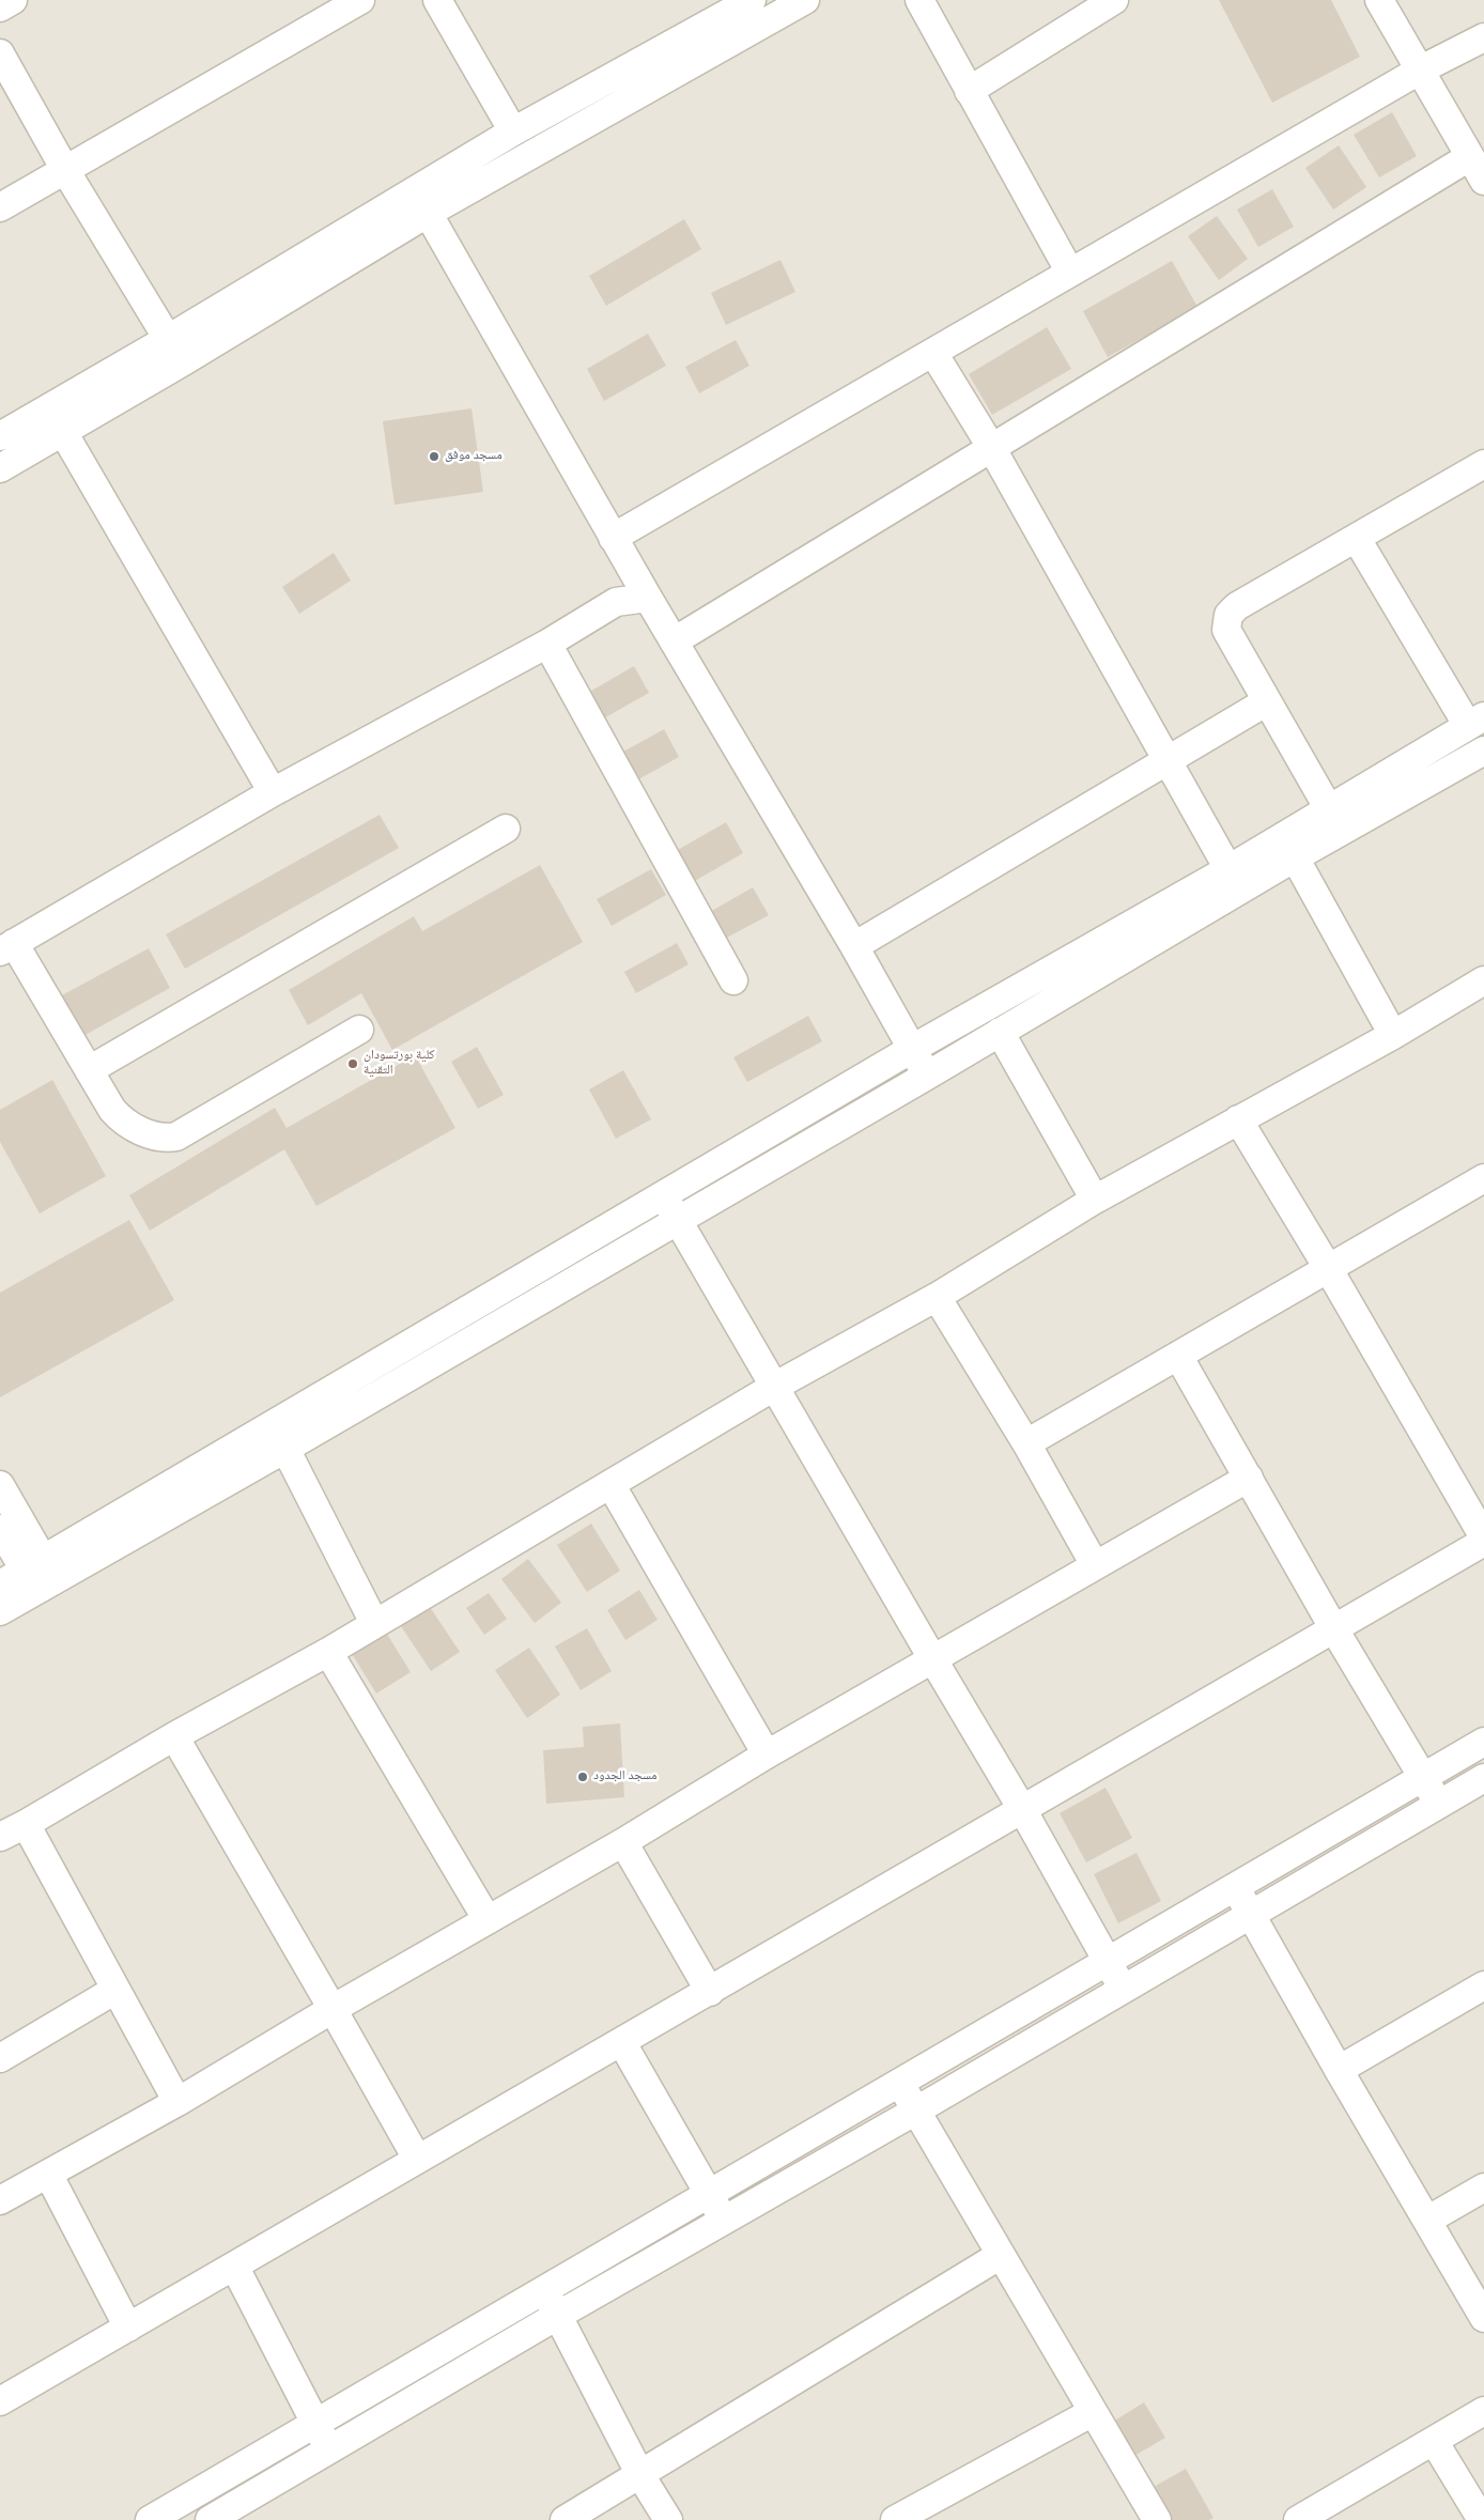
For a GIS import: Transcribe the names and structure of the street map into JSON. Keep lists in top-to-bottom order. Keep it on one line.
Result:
{"places":["مسجد موفق","كلية بورتسودان التقنية","مسجد الجدود"]}
